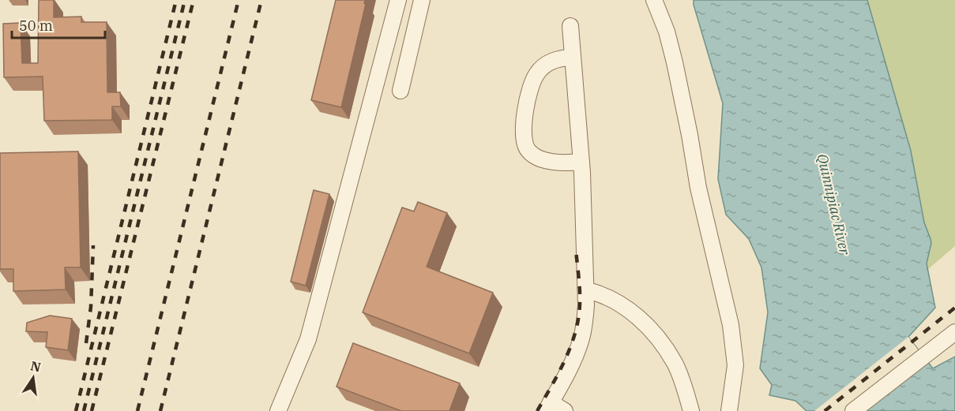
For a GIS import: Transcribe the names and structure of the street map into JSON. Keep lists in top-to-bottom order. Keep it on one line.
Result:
{"water":["Quinnipiac River"],"scale_bar":"50 m","north":"top"}
